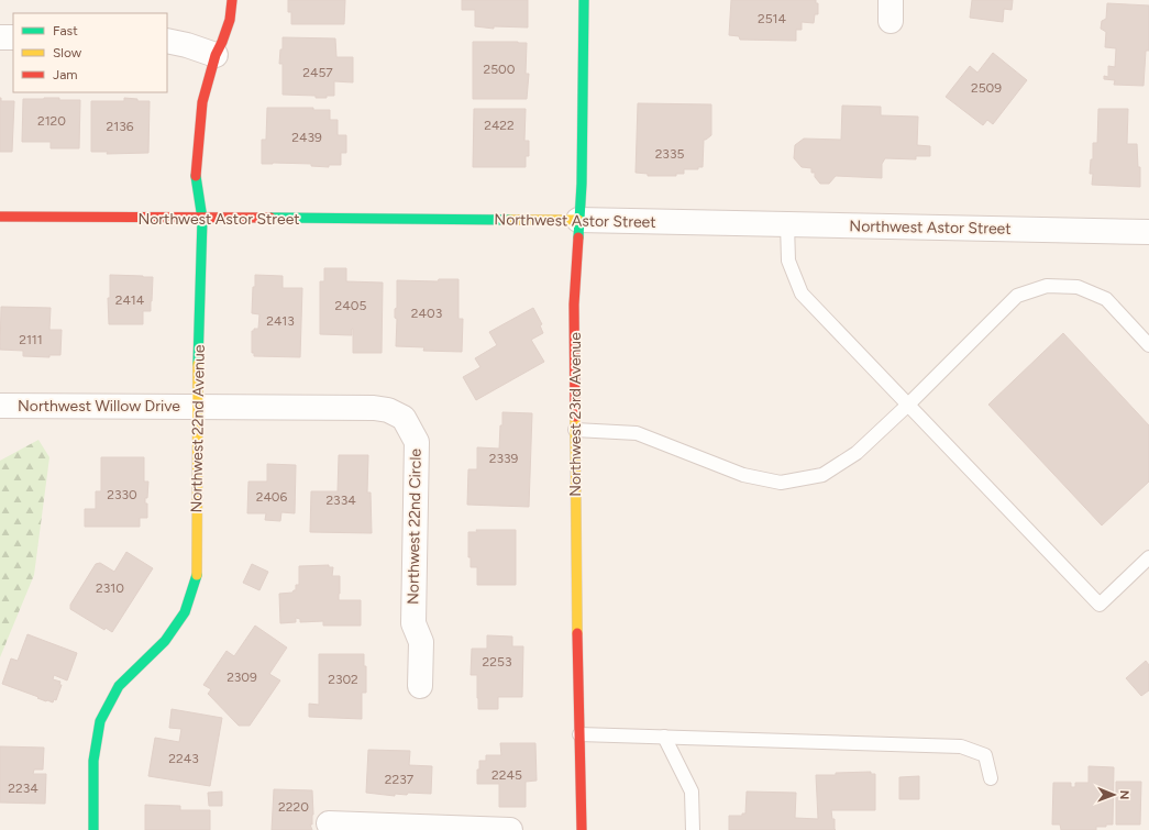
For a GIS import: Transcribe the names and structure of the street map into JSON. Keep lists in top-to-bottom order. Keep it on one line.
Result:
{"streets":{"street":["Northwest Astor Street","Northwest Willow Drive","Northwest 23rd Avenue","Northwest 22nd Avenue","Northwest 22nd Circle"]},"crossings":[["Northwest Astor Street","Northwest 23rd Avenue"],["Northwest Astor Street","Northwest 22nd Avenue"],["Northwest Willow Drive","Northwest 22nd Avenue"],["Northwest Willow Drive","Northwest 22nd Circle"],["Northwest 22nd Avenue","Northwest 22nd Circle"]],"house_numbers":["2514","2500","2457","2509","2120","2422","2136","2439","2335","2414","2405","2403","2413","2111","2339","2330","2406","2334","2310","2253","2309","2302","2243","2245","2237","2234","2220"],"legend":["Fast","Slow","Jam"],"north":"right"}
